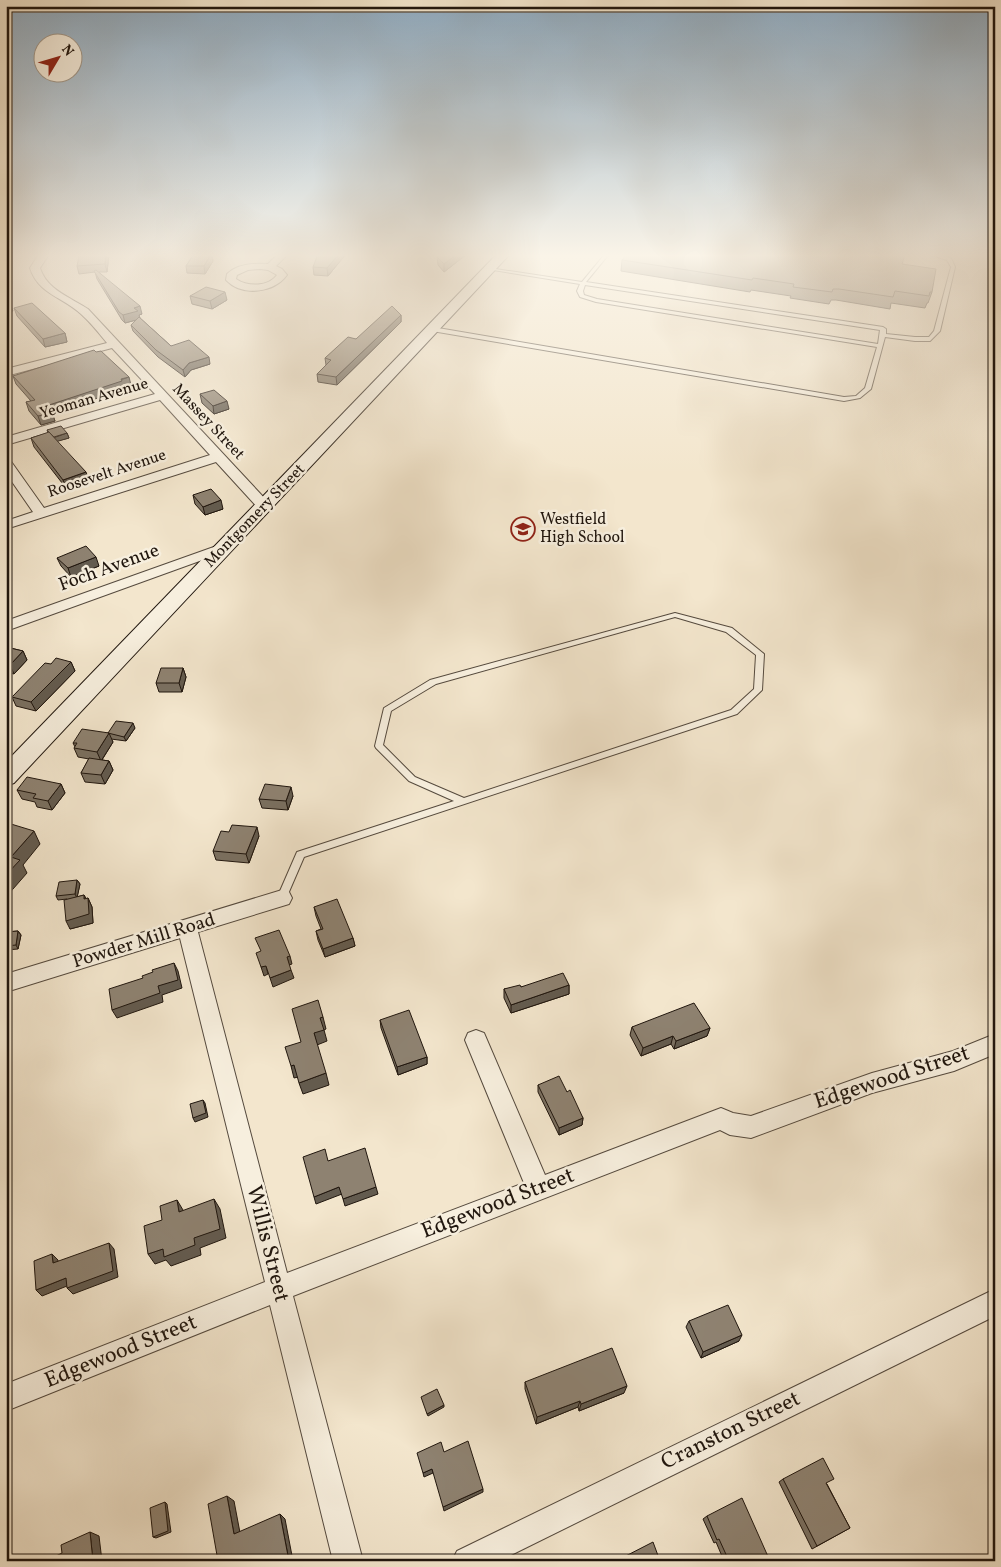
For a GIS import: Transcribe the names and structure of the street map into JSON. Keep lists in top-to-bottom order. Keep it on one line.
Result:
{"streets":{"main road":["Montgomery Street"],"street":["Yeoman Avenue","Massey Street","Roosevelt Avenue","Foch Avenue","Powder Mill Road","Edgewood Street","Willis Street","Cranston Street"]},"crossings":[["Yeoman Avenue","Massey Street"],["Massey Street","Roosevelt Avenue"],["Massey Street","Montgomery Street"],["Montgomery Street","Foch Avenue"],["Powder Mill Road","Willis Street"],["Edgewood Street","Willis Street"]],"places":{"school or university":["Westfield High School"]},"north":"top right"}
